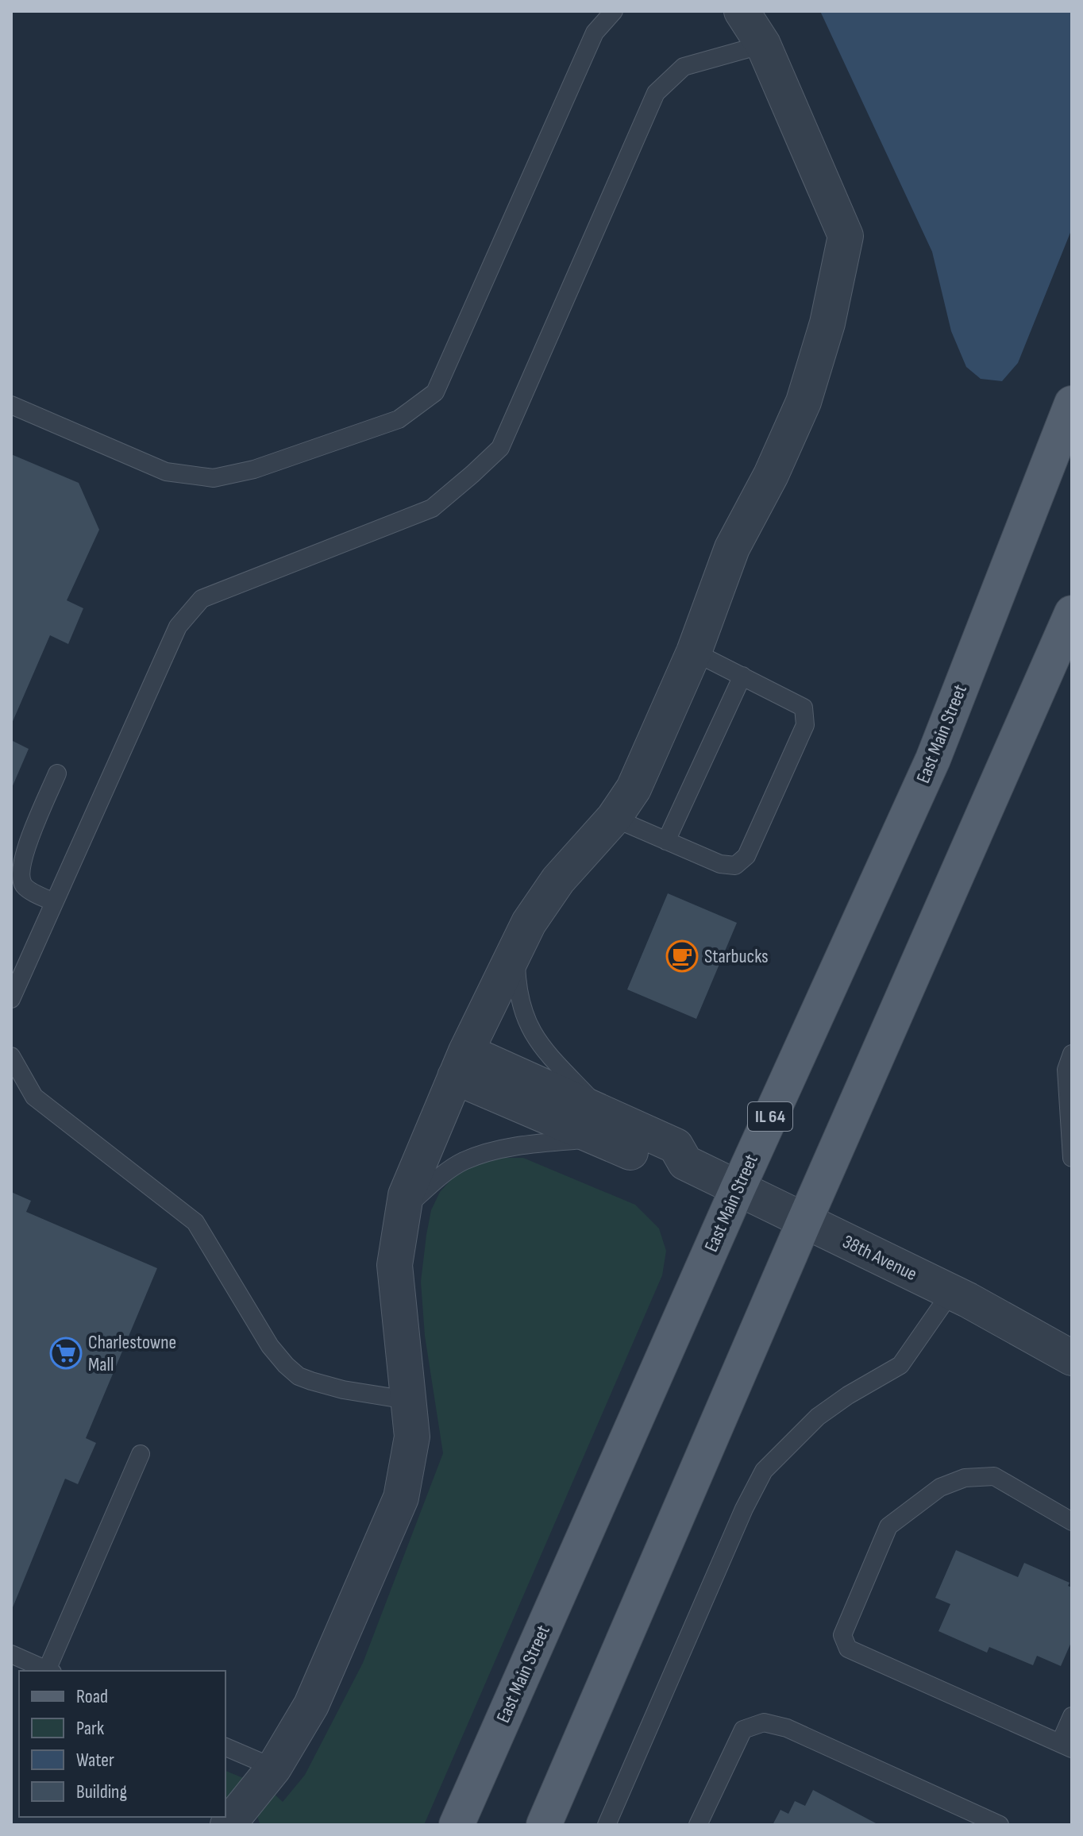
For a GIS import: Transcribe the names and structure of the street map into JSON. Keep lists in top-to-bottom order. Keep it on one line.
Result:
{"streets":{"main road":["East Main Street","IL 64"],"street":["38th Avenue"]},"crossings":[["East Main Street","38th Avenue"]],"places":{"cafe":["Starbucks"],"supermarket":["Charlestowne Mall"]},"legend":["Road","Park","Water","Building"]}
